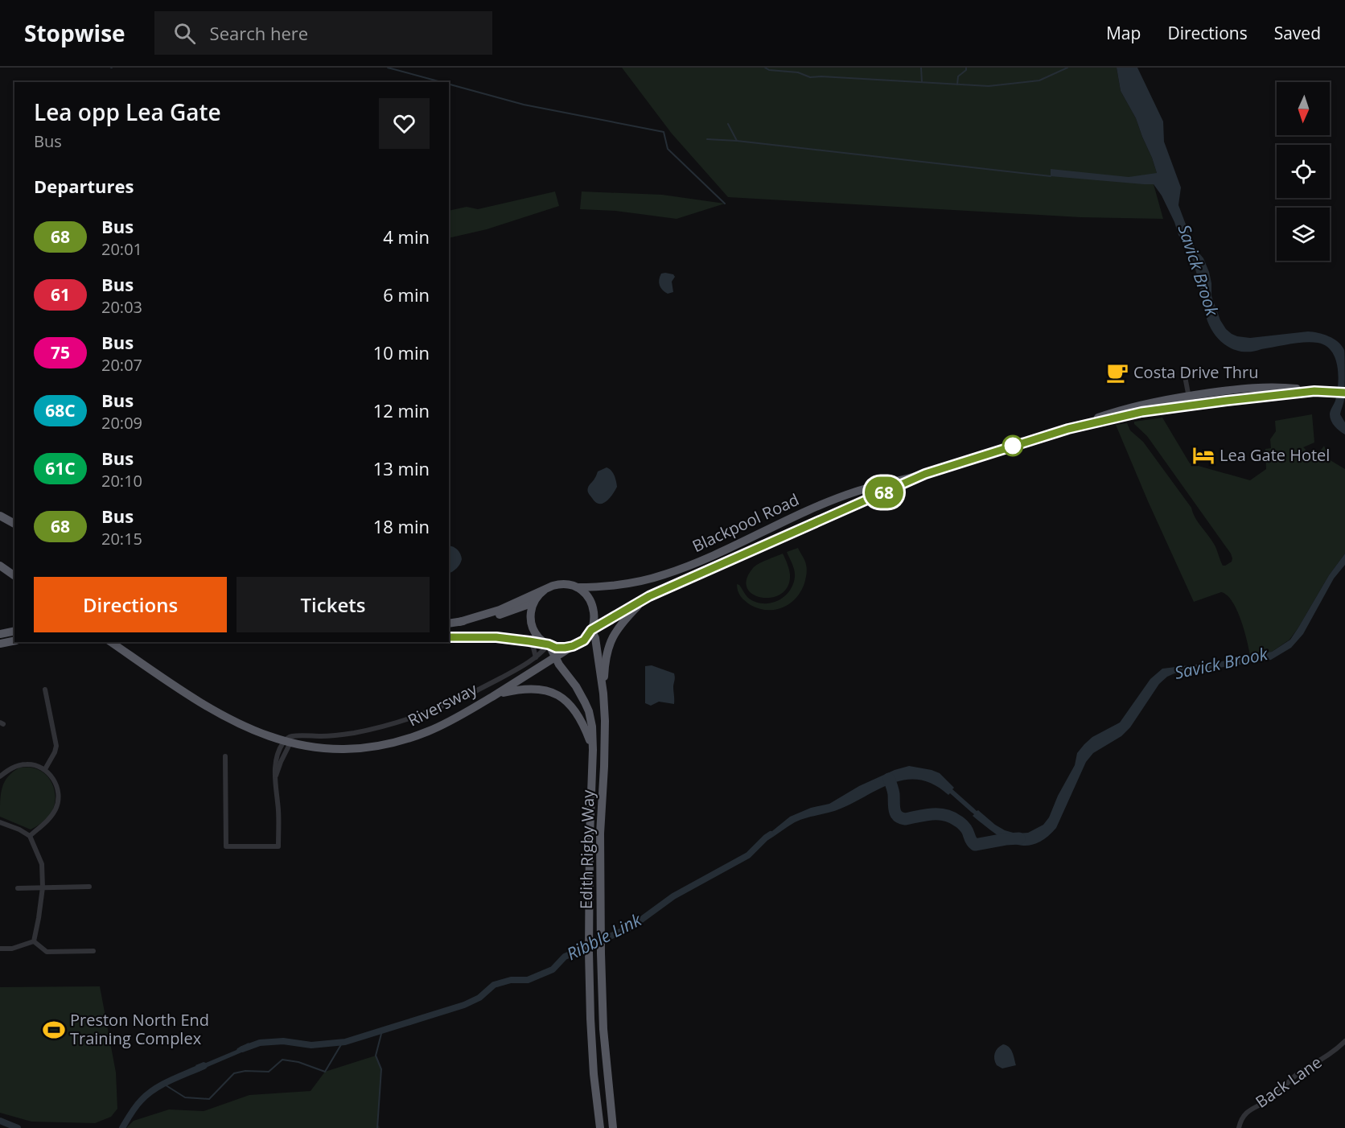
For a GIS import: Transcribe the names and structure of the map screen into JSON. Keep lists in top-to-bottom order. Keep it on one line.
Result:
{"streets":{"highway":["Blackpool Road","Riversway","Edith Rigby Way"],"street":["Back Lane"]},"crossings":[["Blackpool Road","Riversway"],["Blackpool Road","Edith Rigby Way"],["Riversway","Edith Rigby Way"]],"water":["Savick Brook","Ribble Link"],"places":{"cafe":["Costa Drive Thru"],"hotel":["Lea Gate Hotel"],"sports":["Preston North End Training Complex"]},"lines":["bus line 68"],"north":"bottom","page":{"header":"Stopwise","search":"Search here","nav":["Map","Directions","Saved"],"on_map":"68","heading":[["Lea opp Lea Gate","Bus"],"Departures"],"list":[{"mark":"68","name":"Bus","note":"20:01","value":"4 min"},{"mark":"61","name":"Bus","note":"20:03","value":"6 min"},{"mark":"75","name":"Bus","note":"20:07","value":"10 min"},{"mark":"68C","name":"Bus","note":"20:09","value":"12 min"},{"mark":"61C","name":"Bus","note":"20:10","value":"13 min"},{"mark":"68","name":"Bus","note":"20:15","value":"18 min"}],"buttons":["Directions","Tickets"]}}
